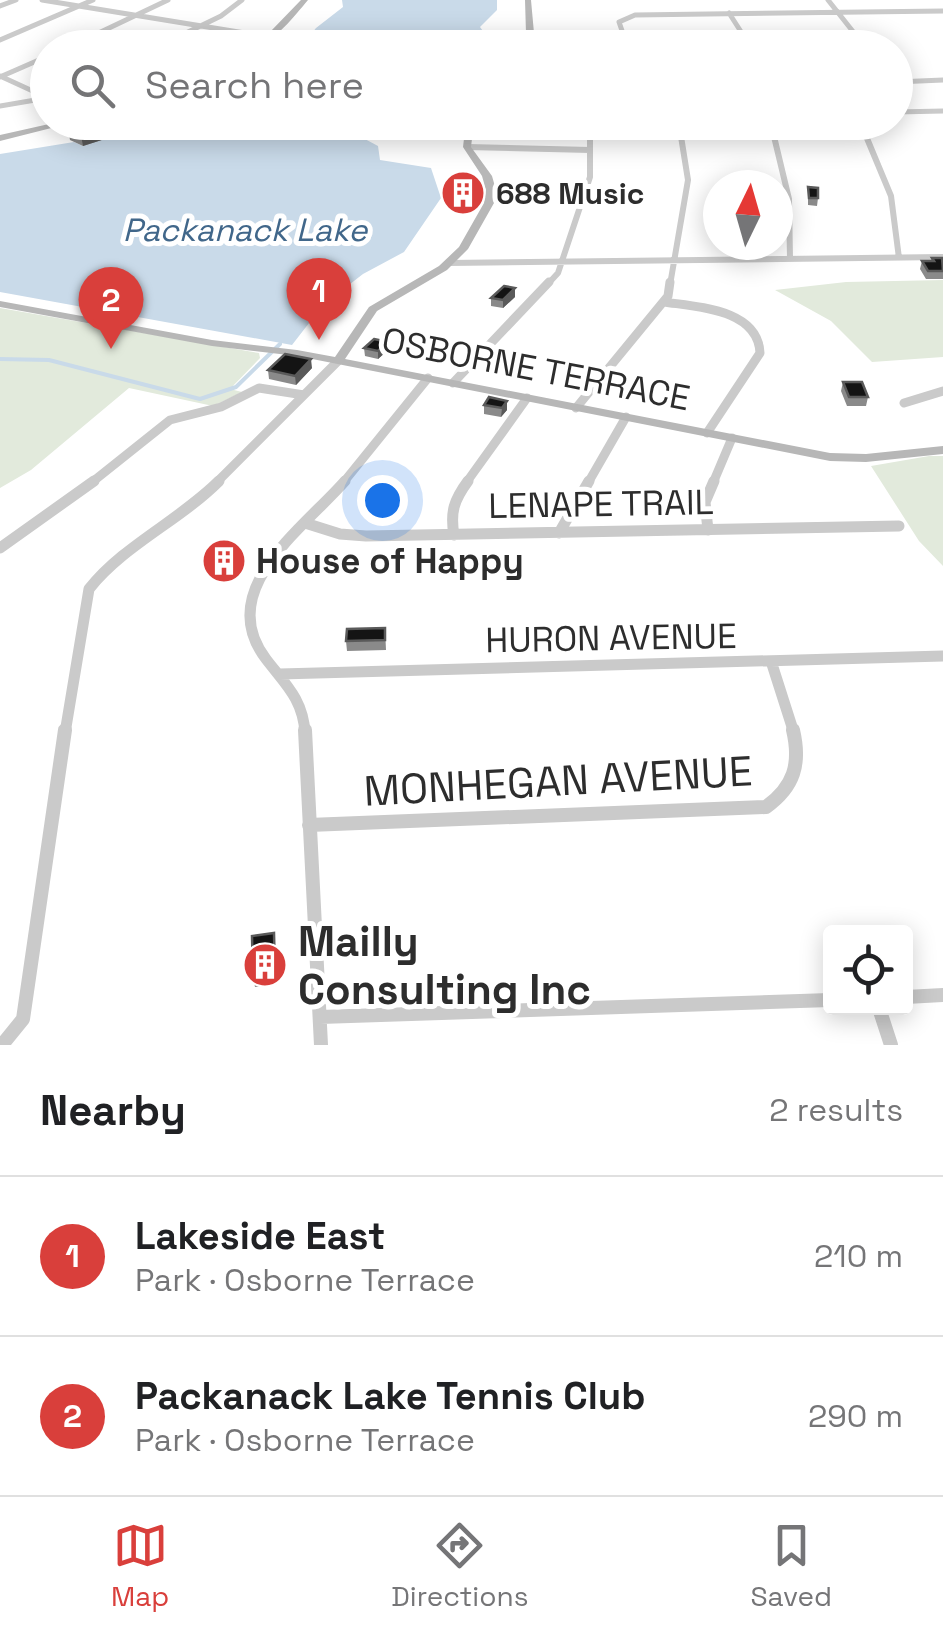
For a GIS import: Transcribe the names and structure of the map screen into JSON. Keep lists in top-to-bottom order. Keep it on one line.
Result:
{"streets":{"street":["OSBORNE TERRACE","LENAPE TRAIL","HURON AVENUE","MONHEGAN AVENUE"]},"crossings":[["HURON AVENUE","MONHEGAN AVENUE"]],"water":["Packanack Lake"],"places":{"building":["688 Music","House of Happy","Mailly Consulting Inc"]},"north":"top","page":{"search":"Search here","pins":["1","2"],"heading":["Nearby","2 results"],"list":[{"mark":"1","name":"Lakeside East","note":"Park · Osborne Terrace","value":"210 m"},{"mark":"2","name":"Packanack Lake Tennis Club","note":"Park · Osborne Terrace","value":"290 m"}],"nav":["Map","Directions","Saved"]}}
